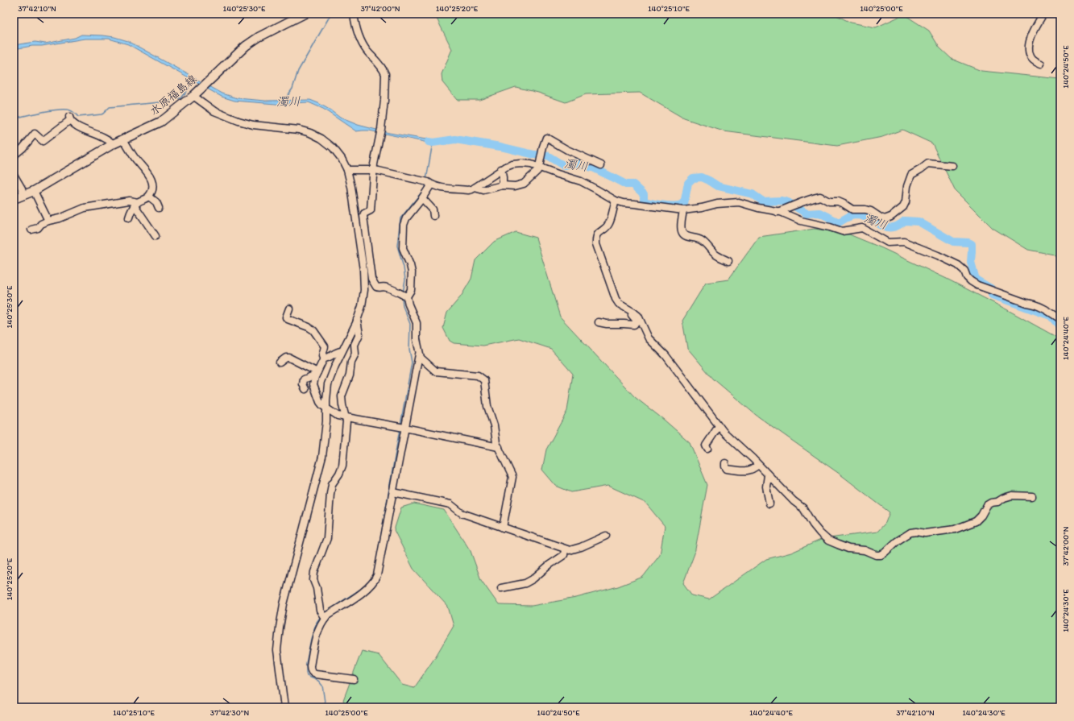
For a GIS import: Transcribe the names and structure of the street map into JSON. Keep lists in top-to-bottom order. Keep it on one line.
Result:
{"streets":{"main road":["水原福島線"]},"water":["濁川"],"coordinates":["37°42'10\"N","140°25'30\"E","37°42'00\"N","140°25'20\"E","140°25'10\"E","140°25'00\"E","140°24'50\"E","140°24'40\"E","140°24'30\"E","37°42'30\"N"]}
